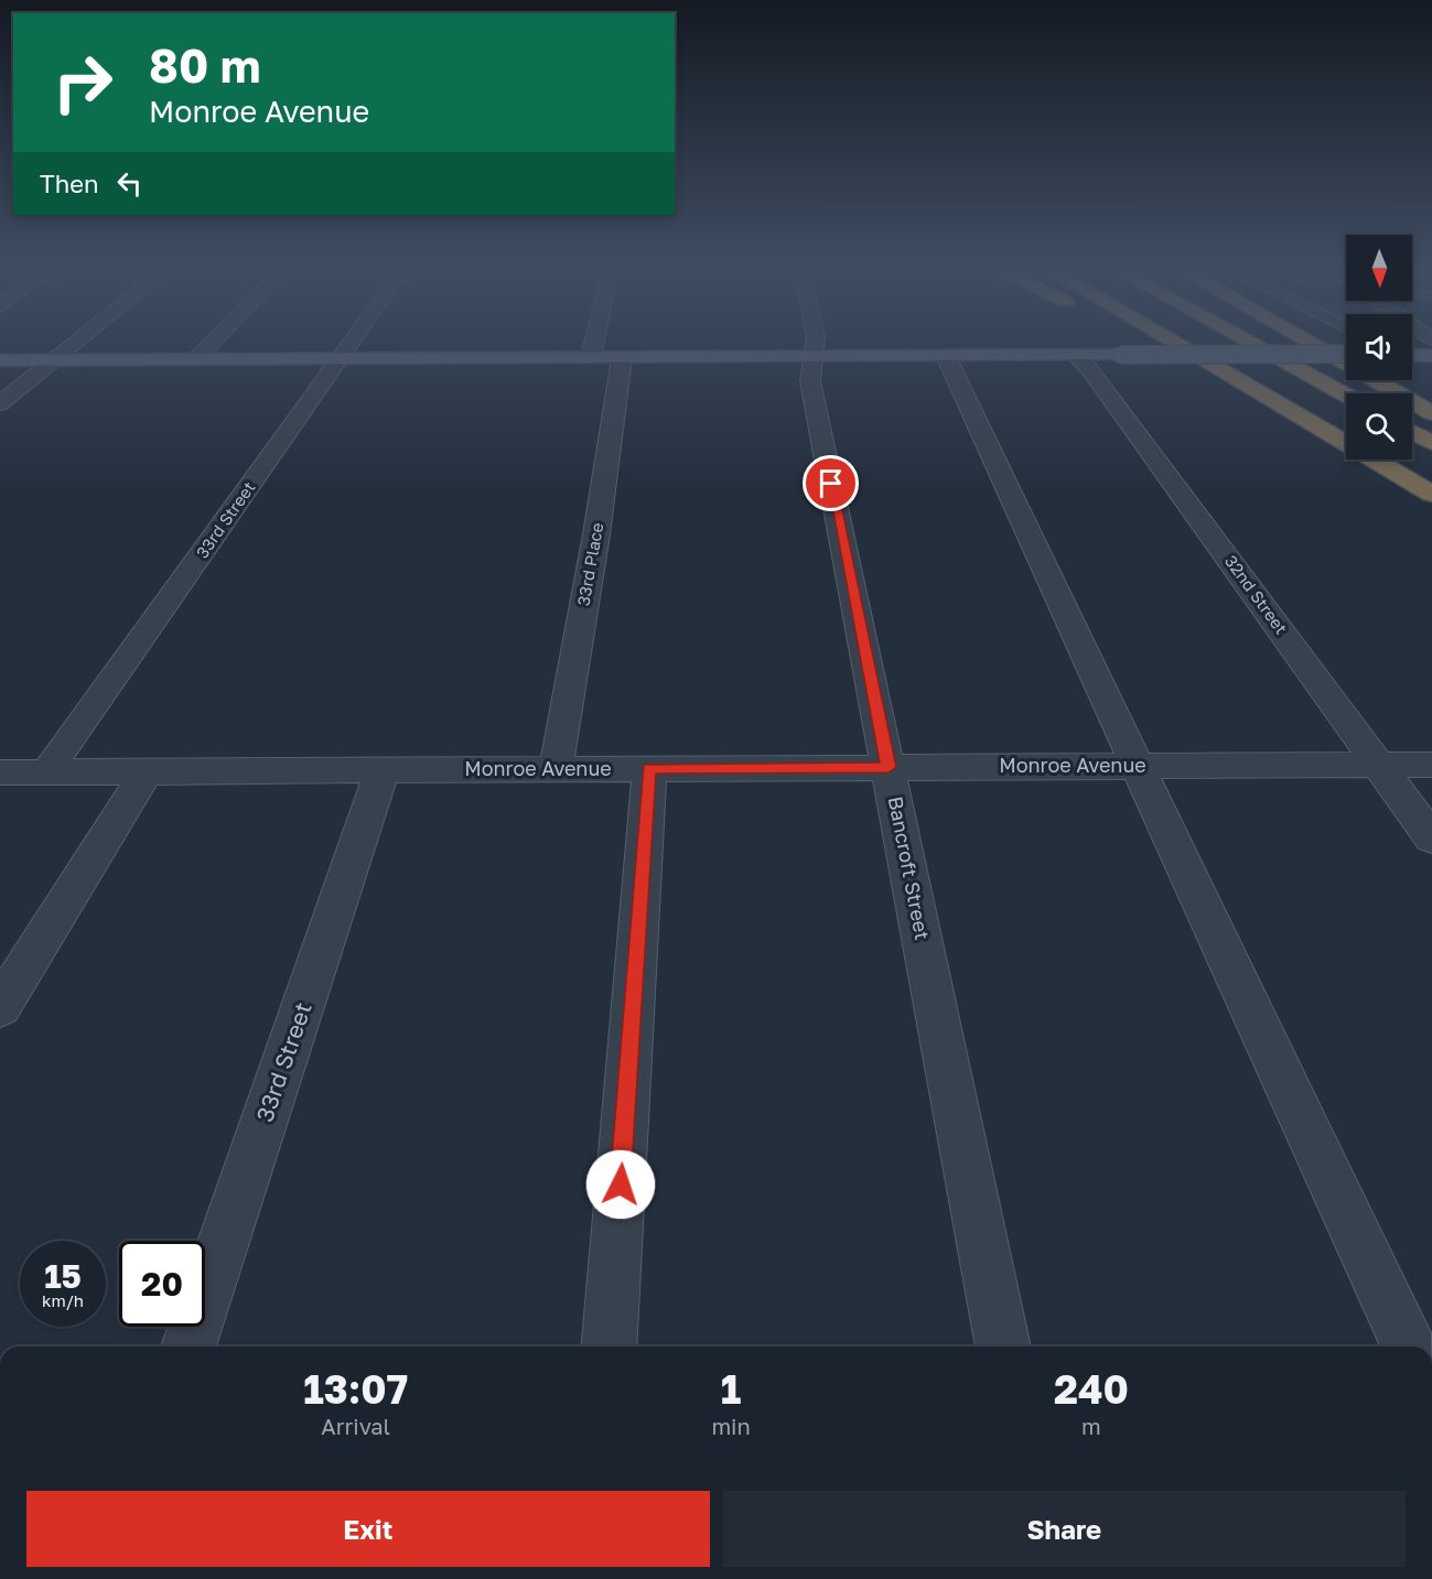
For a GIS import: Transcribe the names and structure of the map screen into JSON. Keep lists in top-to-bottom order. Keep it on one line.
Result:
{"streets":{"street":["33rd Street","33rd Place","32nd Street","Monroe Avenue","Bancroft Street"]},"crossings":[["33rd Street","Monroe Avenue"],["33rd Place","Monroe Avenue"],["32nd Street","Monroe Avenue"],["Monroe Avenue","Bancroft Street"]],"north":"bottom","page":{"turn":["80 m","Monroe Avenue"],"then":"Then","speed":"15 km/h","limit":"20","eta":["13:07","Arrival","1","min","240","m"],"buttons":["Exit","Share"]}}
